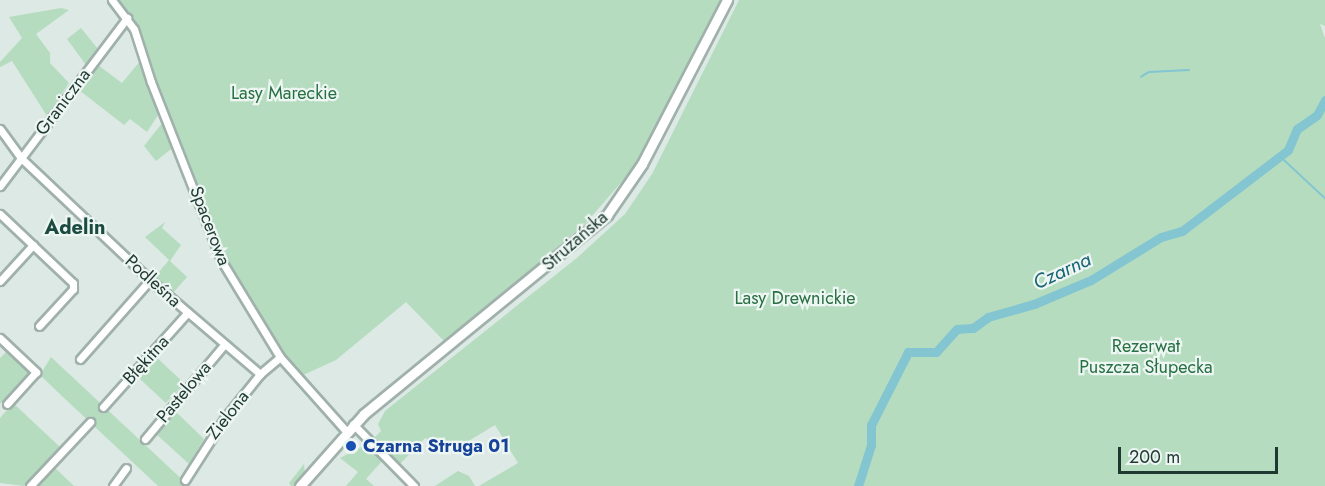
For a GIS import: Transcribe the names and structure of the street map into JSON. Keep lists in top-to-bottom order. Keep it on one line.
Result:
{"streets":{"main road":["Strużańska"],"street":["Graniczna","Spacerowa","Podleśna","Błękitna","Pastelowa","Zielona"]},"crossings":[["Graniczna","Spacerowa"],["Graniczna","Podleśna"],["Spacerowa","Strużańska"],["Spacerowa","Zielona"],["Podleśna","Błękitna"],["Podleśna","Pastelowa"],["Podleśna","Zielona"]],"districts":["Adelin"],"water":["Czarna"],"parks":["Lasy Mareckie","Lasy Drewnickie","Rezerwat Puszcza Słupecka"],"places":["Czarna Struga 01"],"scale_bar":"200 m"}
